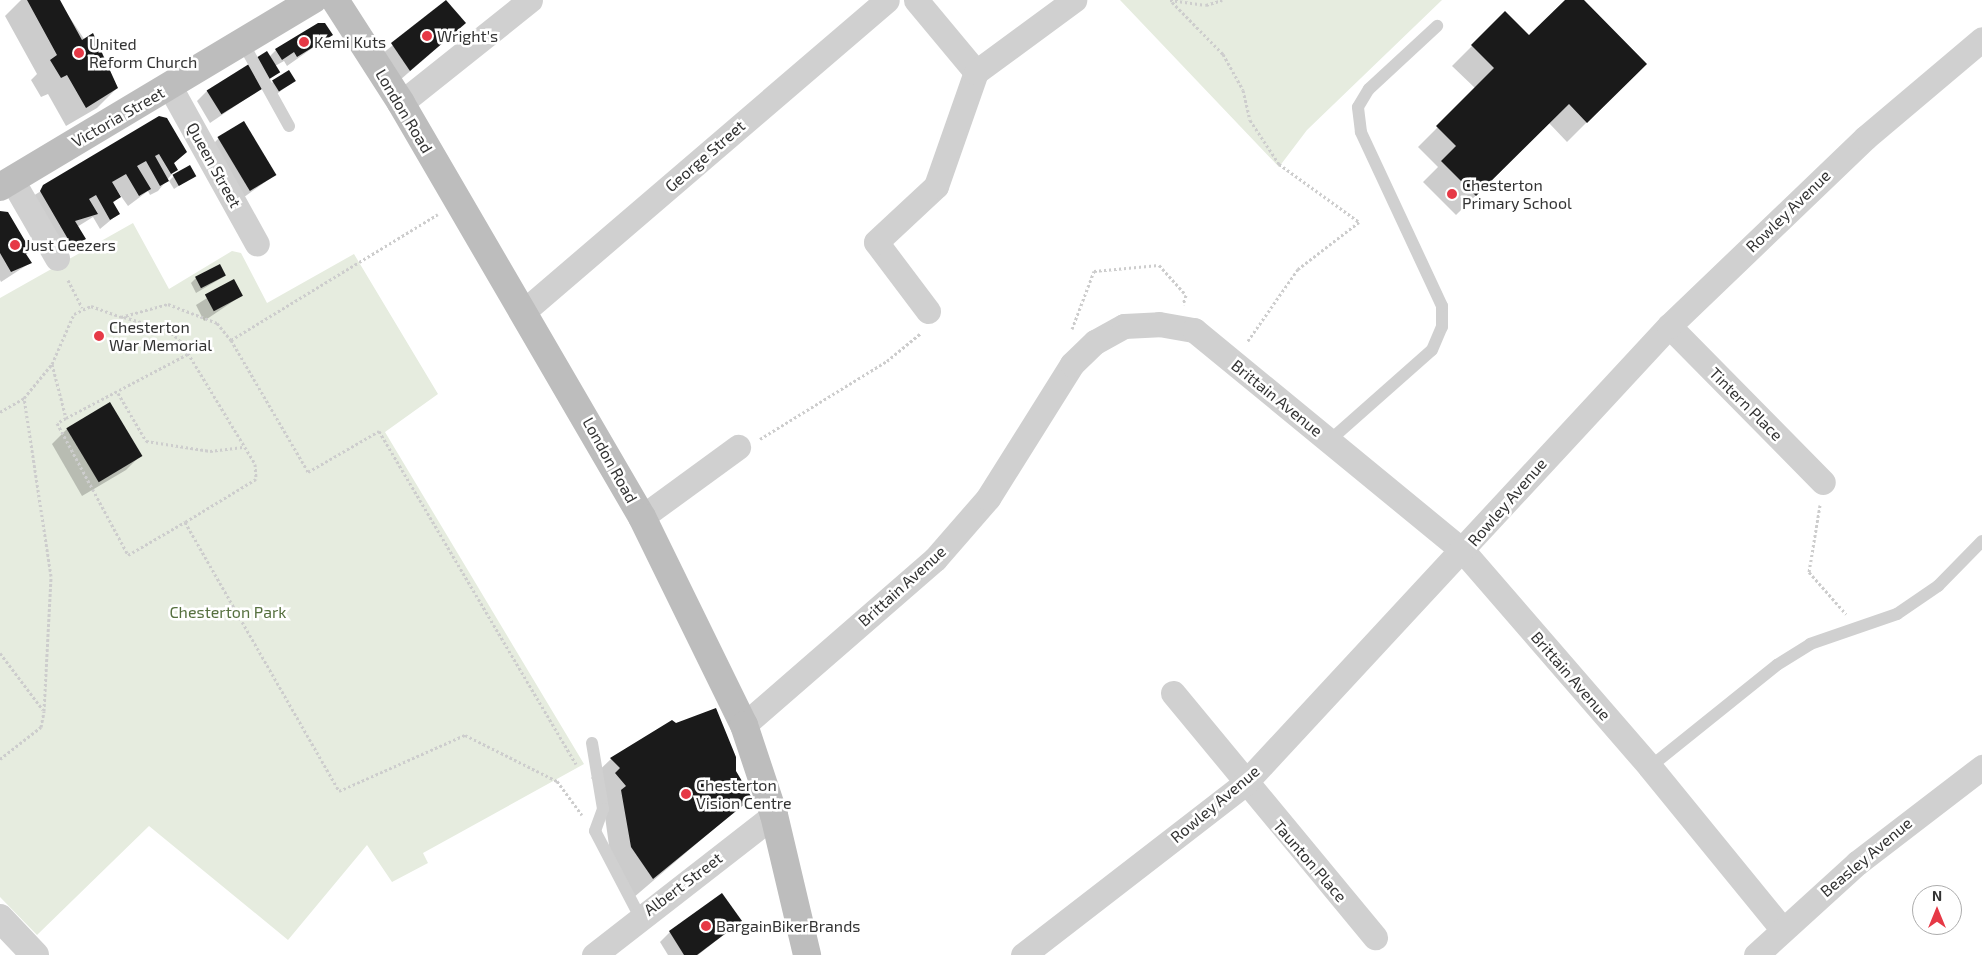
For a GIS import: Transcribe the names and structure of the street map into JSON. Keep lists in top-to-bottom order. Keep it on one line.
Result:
{"streets":{"main road":["London Road","Victoria Street"],"street":["George Street","Queen Street","Rowley Avenue","Brittain Avenue","Tintern Place","Beasley Avenue","Taunton Place","Albert Street"]},"crossings":[["London Road","George Street"],["London Road","Brittain Avenue"],["London Road","Albert Street"],["Victoria Street","Queen Street"],["Rowley Avenue","Brittain Avenue"],["Rowley Avenue","Tintern Place"],["Rowley Avenue","Taunton Place"],["Brittain Avenue","Beasley Avenue"]],"parks":["Chesterton Park"],"places":["Wright's","Kemi Kuts","United Reform Church","Chesterton Primary School","Just Geezers","Chesterton War Memorial","Chesterton Vision Centre","BargainBikerBrands"],"north":"top"}
